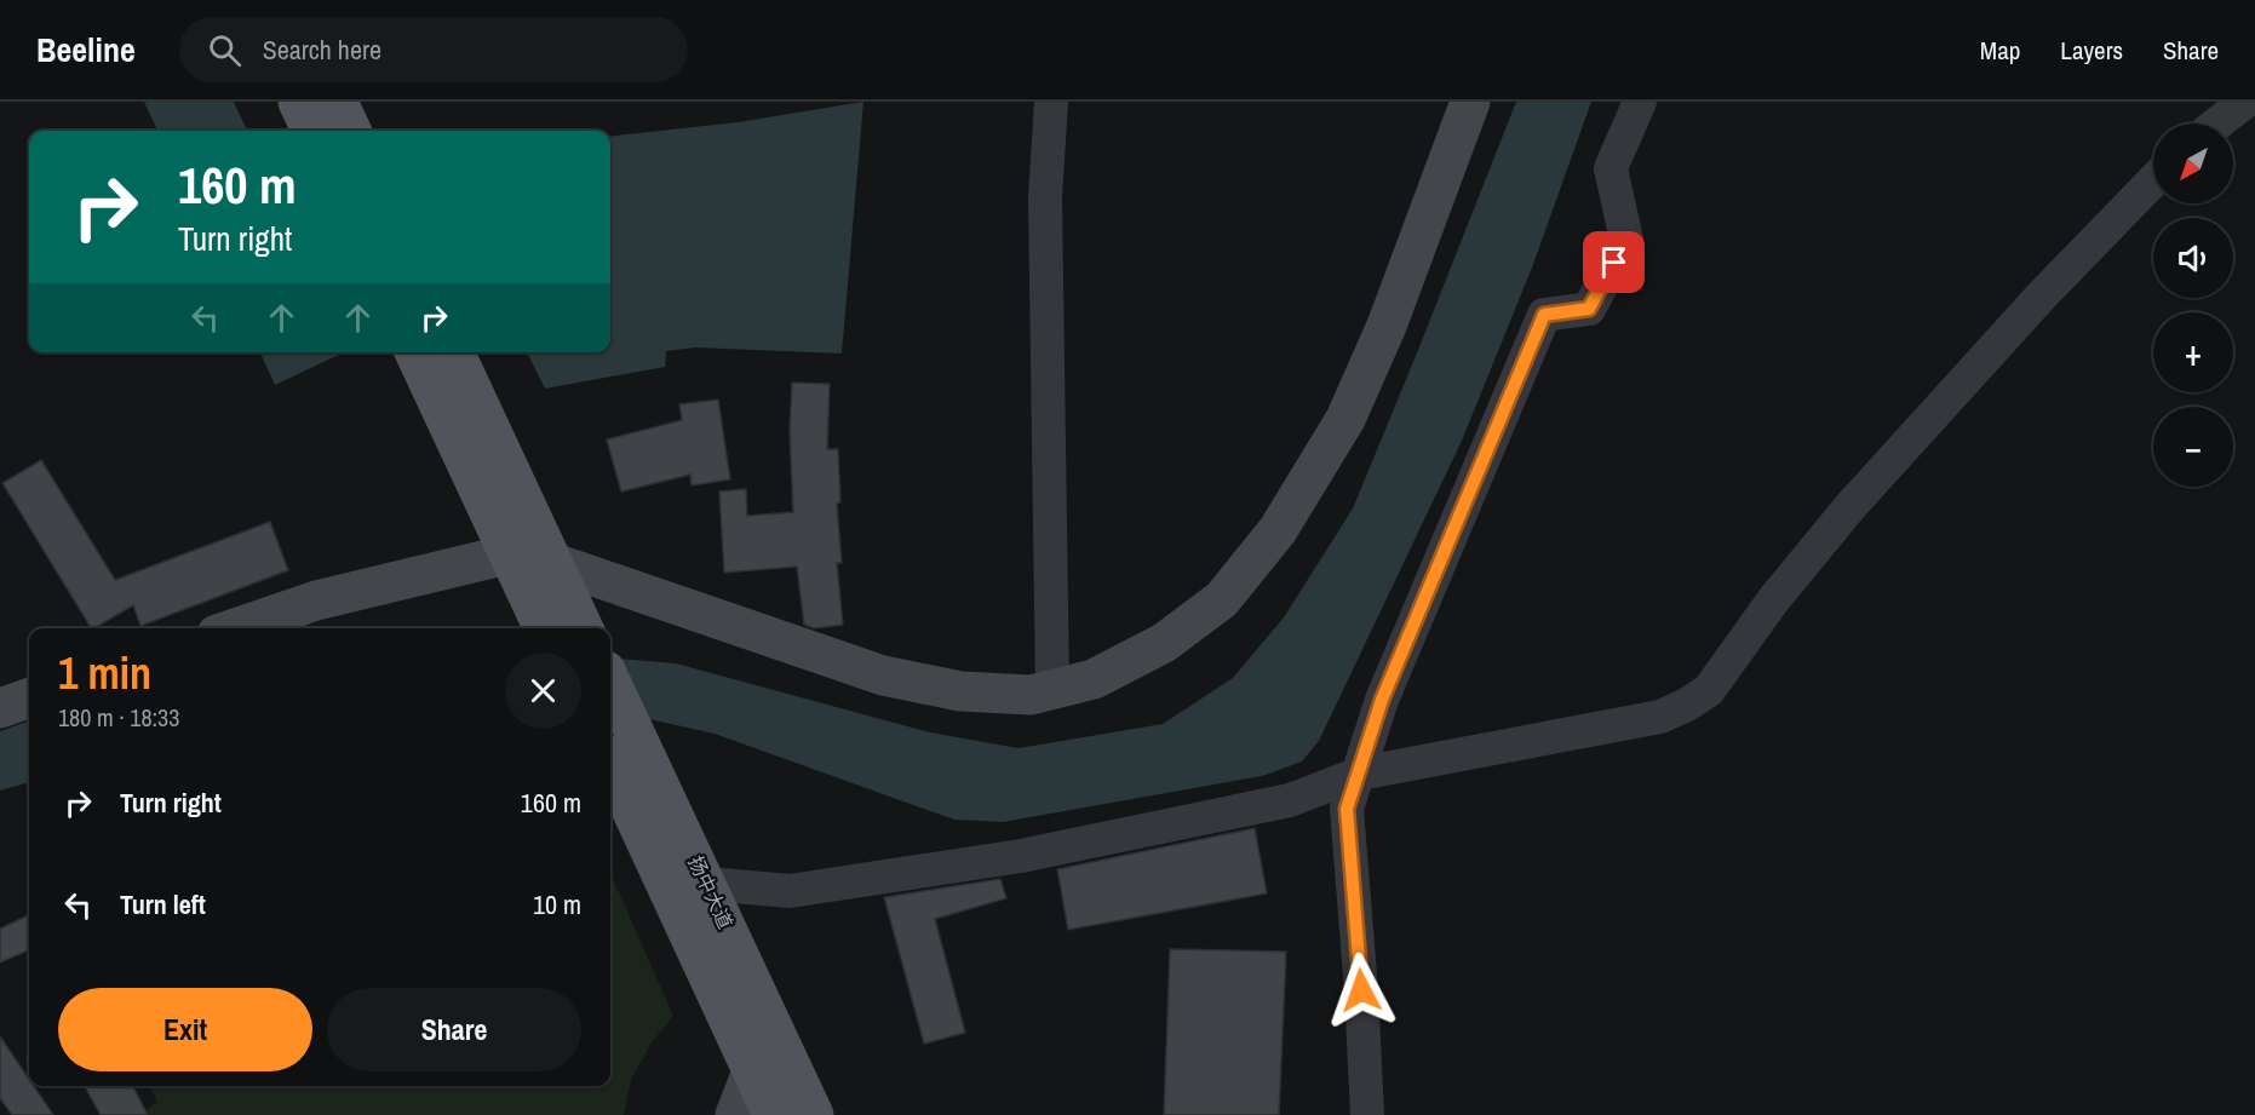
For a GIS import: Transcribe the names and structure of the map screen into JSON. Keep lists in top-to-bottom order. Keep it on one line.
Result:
{"streets":{"main road":["扬中大道"]},"north":"bottom left","page":{"header":"Beeline","search":"Search here","nav":["Map","Layers","Share"],"map_buttons":["+","−"],"turn":["160 m","Turn right"],"heading":["1 min","180 m · 18:33"],"list":[{"name":"Turn right","value":"160 m"},{"name":"Turn left","value":"10 m"}],"buttons":["Exit","Share"]}}
